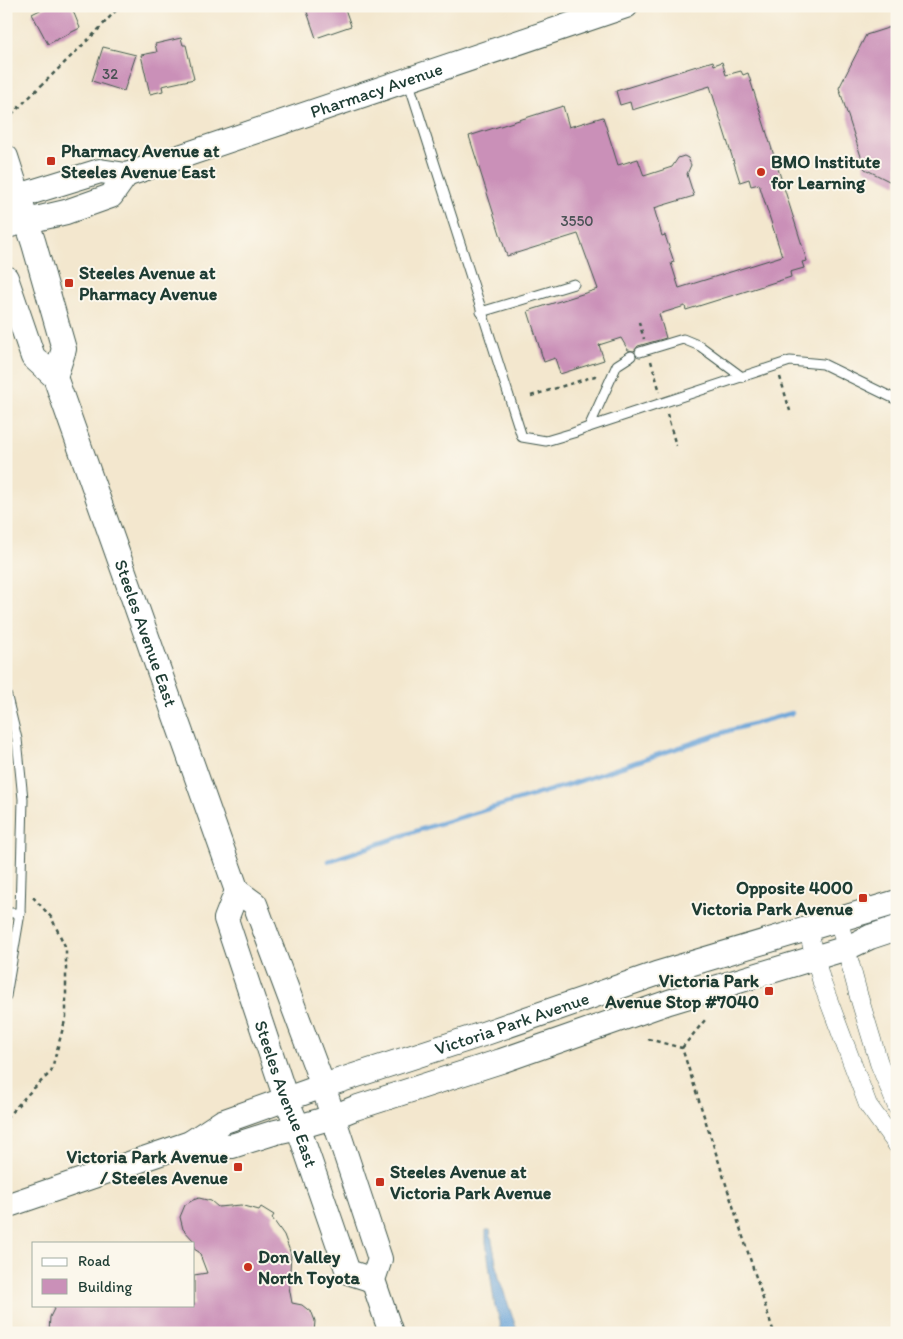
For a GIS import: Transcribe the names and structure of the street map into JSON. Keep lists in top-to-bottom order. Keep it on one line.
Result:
{"streets":{"main road":["Pharmacy Avenue","Steeles Avenue East","Victoria Park Avenue"]},"crossings":[["Steeles Avenue East","Victoria Park Avenue"]],"places":{"transit":["Pharmacy Avenue at Steeles Avenue East","Steeles Avenue at Pharmacy Avenue","Opposite 4000 Victoria Park Avenue","Victoria Park Avenue Stop #7040","Victoria Park Avenue / Steeles Avenue","Steeles Avenue at Victoria Park Avenue"],"other":["BMO Institute for Learning","Don Valley North Toyota"]},"house_numbers":["32","3550"],"legend":["Road","Building"]}
